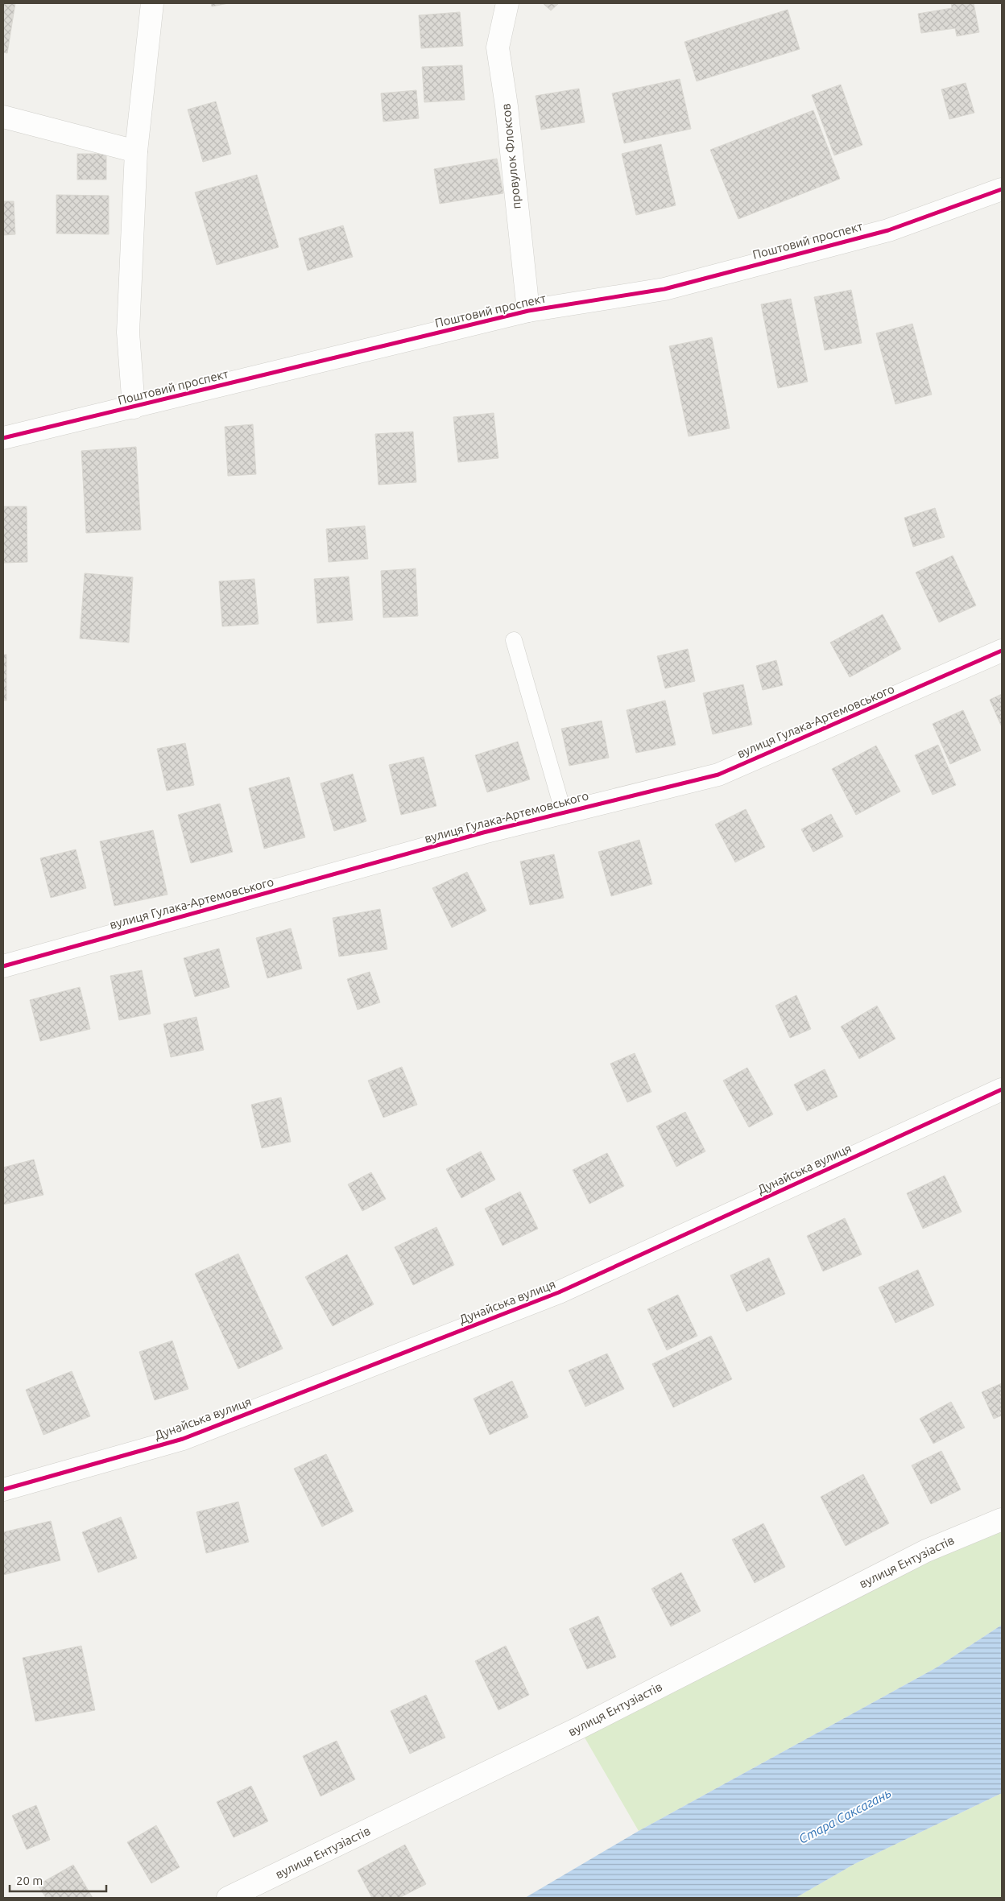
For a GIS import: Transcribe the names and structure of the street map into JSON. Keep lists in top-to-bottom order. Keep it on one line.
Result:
{"streets":{"street":["провулок Флоксов","Поштовий проспект","вулиця Гулака-Артемовського","Дунайська вулиця","вулиця Ентузіастів"]},"crossings":[["провулок Флоксов","Поштовий проспект"]],"water":["Стара Саксагань"],"scale_bar":"20 m"}
